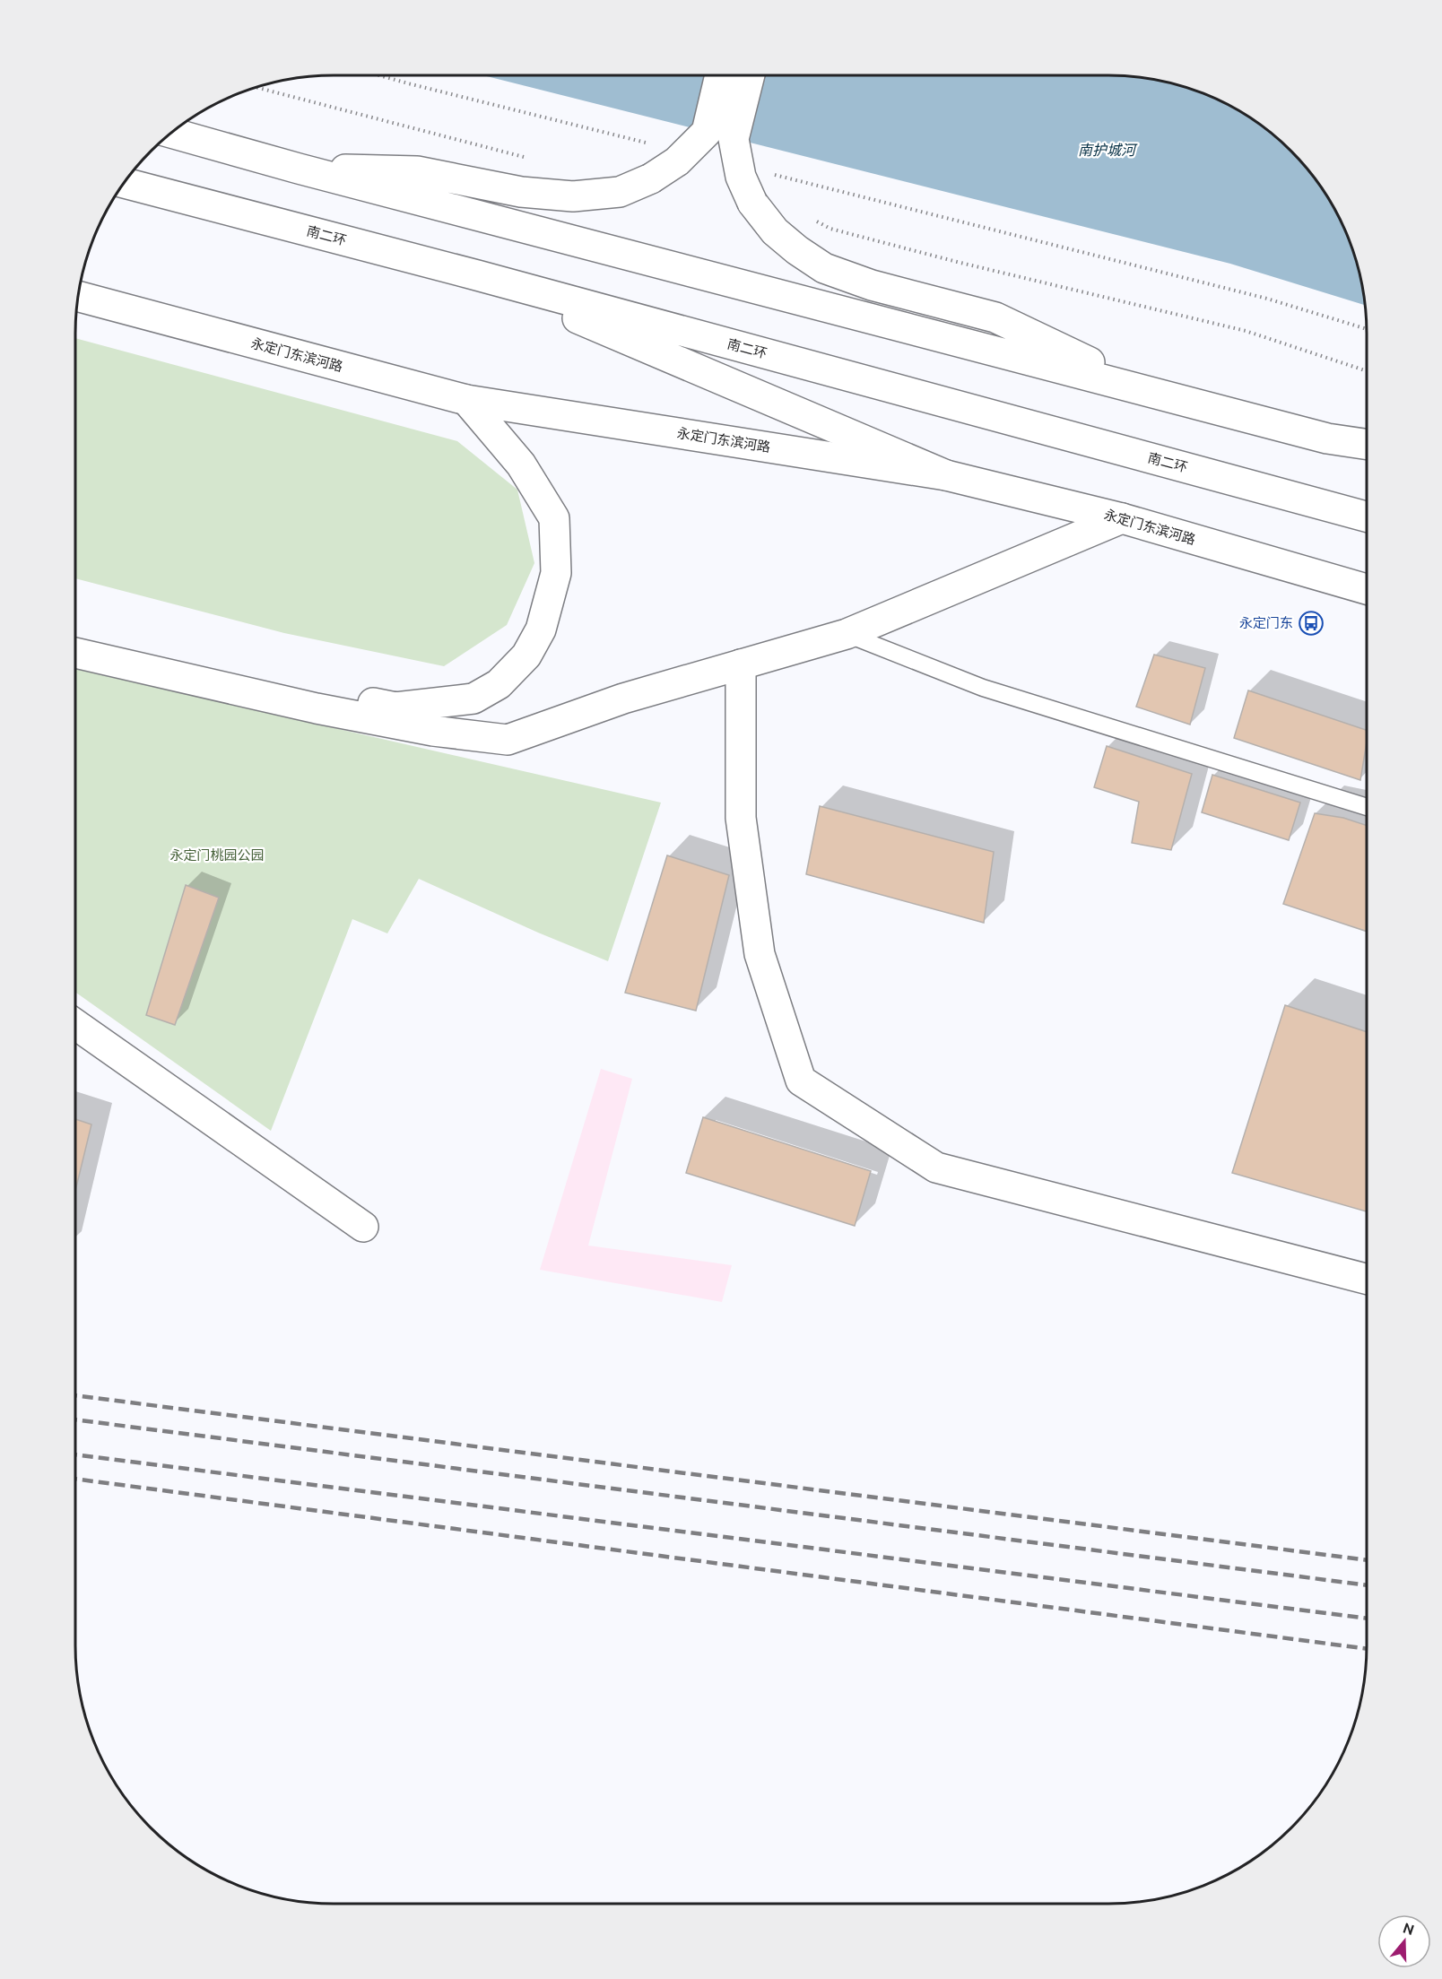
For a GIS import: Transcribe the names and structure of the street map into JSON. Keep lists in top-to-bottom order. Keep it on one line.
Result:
{"streets":{"main road":["南二环","永定门东滨河路"]},"water":["南护城河"],"parks":["永定门桃园公园"],"places":{"bus stop":["永定门东"]},"north":"top"}
